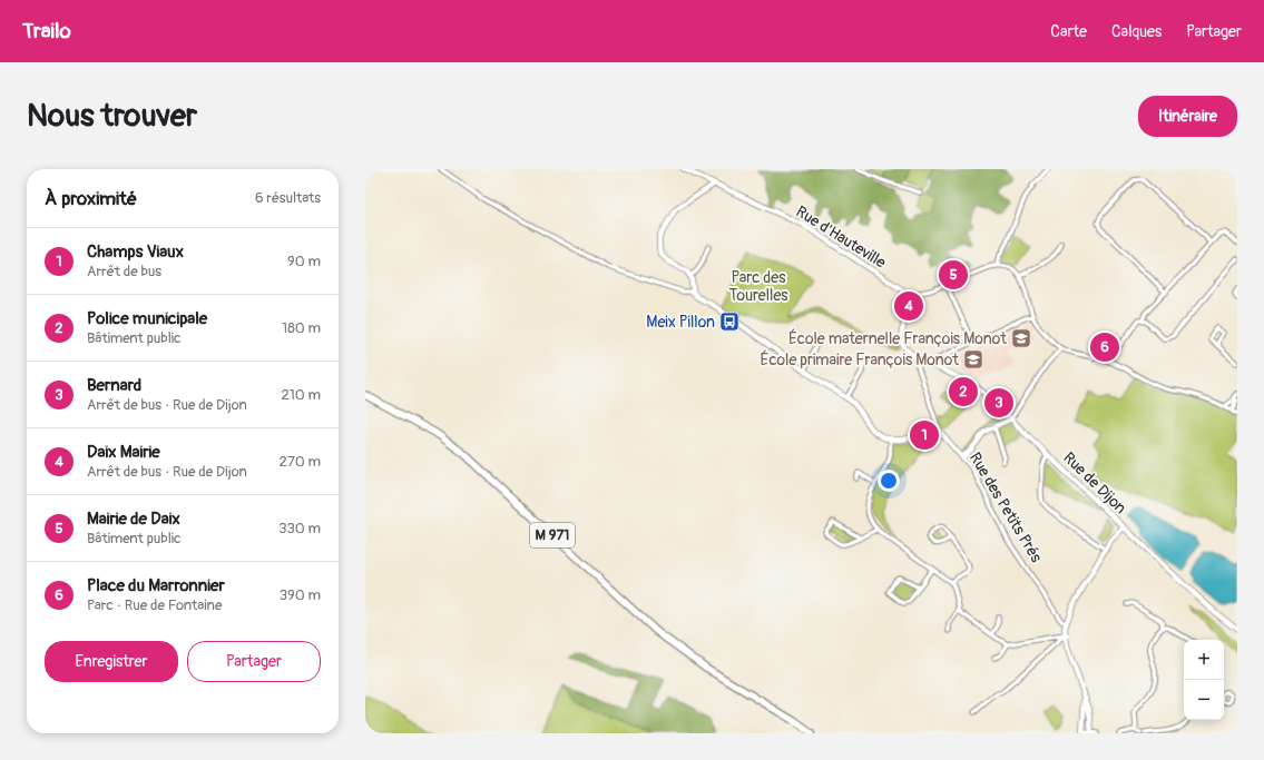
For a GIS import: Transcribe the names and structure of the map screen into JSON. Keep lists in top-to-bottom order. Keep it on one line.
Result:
{"streets":{"main road":["M 971"],"street":["Rue d'Hauteville","Rue de Dijon","Rue des Petits Prés"]},"crossings":[["Rue d'Hauteville","Rue de Dijon"],["Rue de Dijon","Rue des Petits Prés"]],"parks":["Parc des Tourelles"],"places":{"bus stop":["Meix Pillon"],"school or university":["École maternelle François Monot","École primaire François Monot"]},"page":{"header":"Trailo","nav":["Carte","Calques","Partager"],"buttons":["Itinéraire",["Enregistrer","Partager"]],"title":"Nous trouver","heading":["À proximité","6 résultats"],"list":[{"mark":"1","name":"Champs Viaux","note":"Arrêt de bus","value":"90 m"},{"mark":"2","name":"Police municipale","note":"Bâtiment public","value":"180 m"},{"mark":"3","name":"Bernard","note":"Arrêt de bus · Rue de Dijon","value":"210 m"},{"mark":"4","name":"Daix Mairie","note":"Arrêt de bus · Rue de Dijon","value":"270 m"},{"mark":"5","name":"Mairie de Daix","note":"Bâtiment public","value":"330 m"},{"mark":"6","name":"Place du Marronnier","note":"Parc · Rue de Fontaine","value":"390 m"}],"pins":["5","4","6","2","3","1"],"map_buttons":["+","−"]}}
